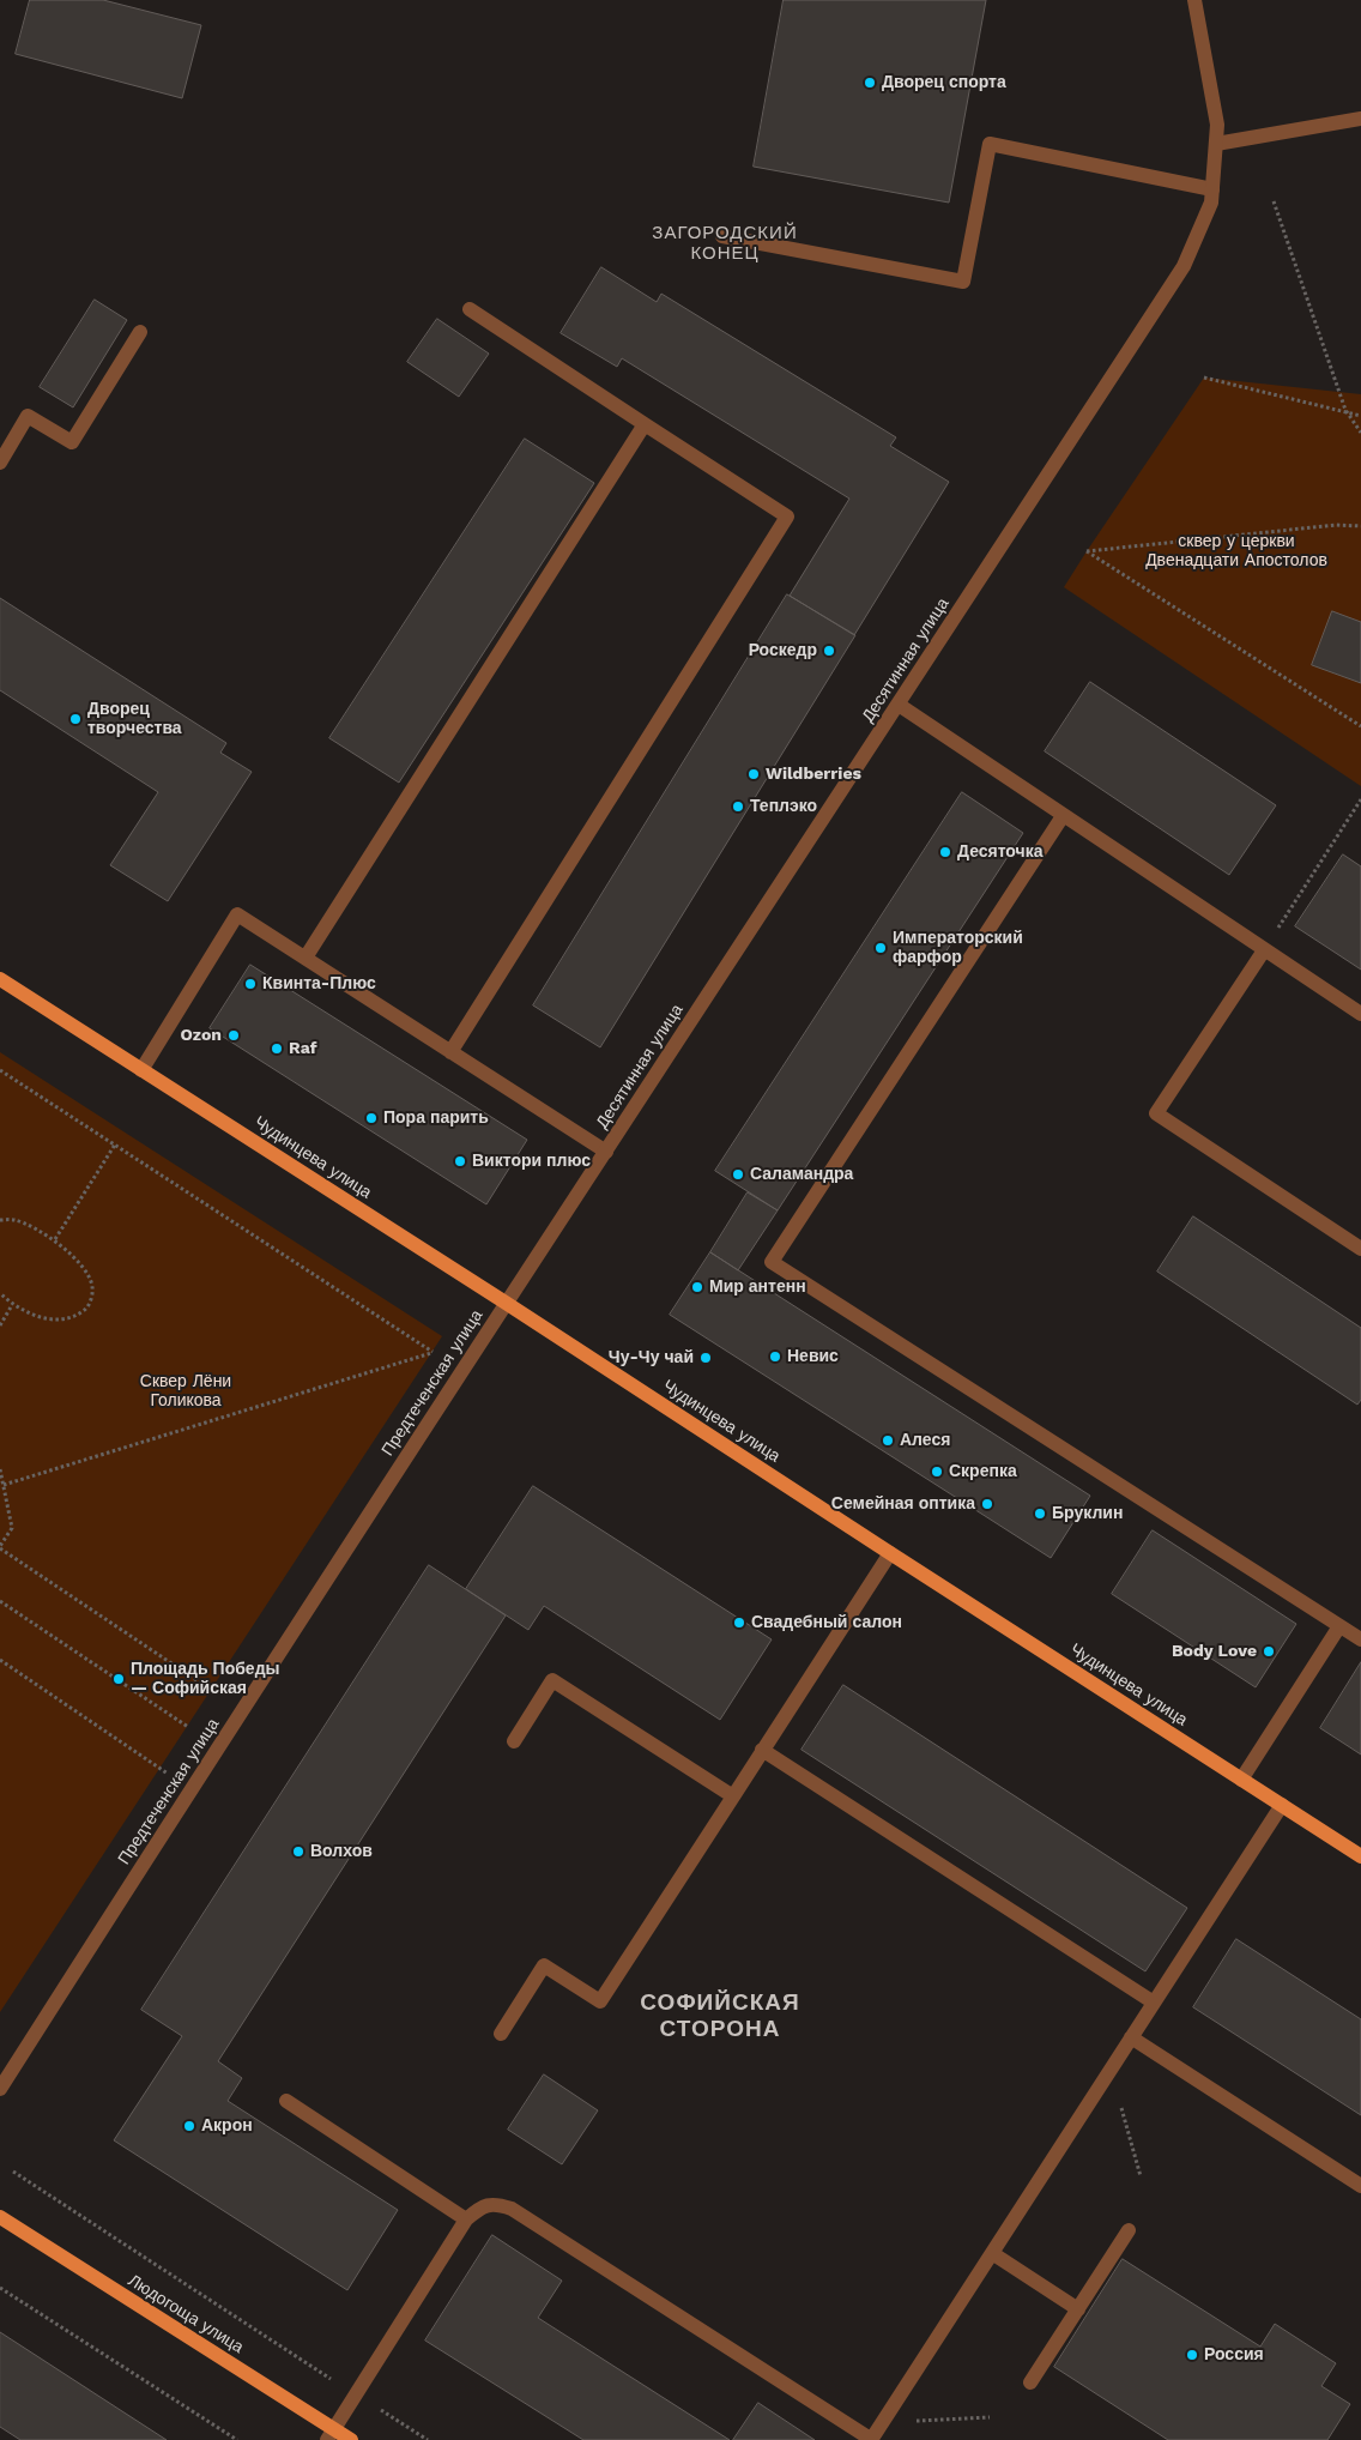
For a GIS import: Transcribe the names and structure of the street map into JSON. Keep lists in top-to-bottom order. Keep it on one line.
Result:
{"streets":{"main road":["Чудинцева улица","Людогоща улица"],"street":["Десятинная улица","Предтеченская улица"]},"crossings":[["Десятинная улица","Чудинцева улица"],["Десятинная улица","Предтеченская улица"],["Чудинцева улица","Предтеченская улица"]],"districts":["ЗАГОРОДСКИЙ КОНЕЦ","СОФИЙСКАЯ СТОРОНА"],"parks":["сквер у церкви Двенадцати Апостолов","Сквер Лёни Голикова"],"places":["Дворец спорта","Роскедр","Дворец творчества","Wildberries","Теплэко","Десяточка","Императорский фарфор","Квинта-Плюс","Ozon","Raf","Пора парить","Виктори плюс","Саламандра","Мир антенн","Невис","Чу-Чу чай","Алеся","Скрепка","Семейная оптика","Бруклин","Свадебный салон","Body Love","Площадь Победы — Софийская","Волхов","Акрон","Россия"]}
